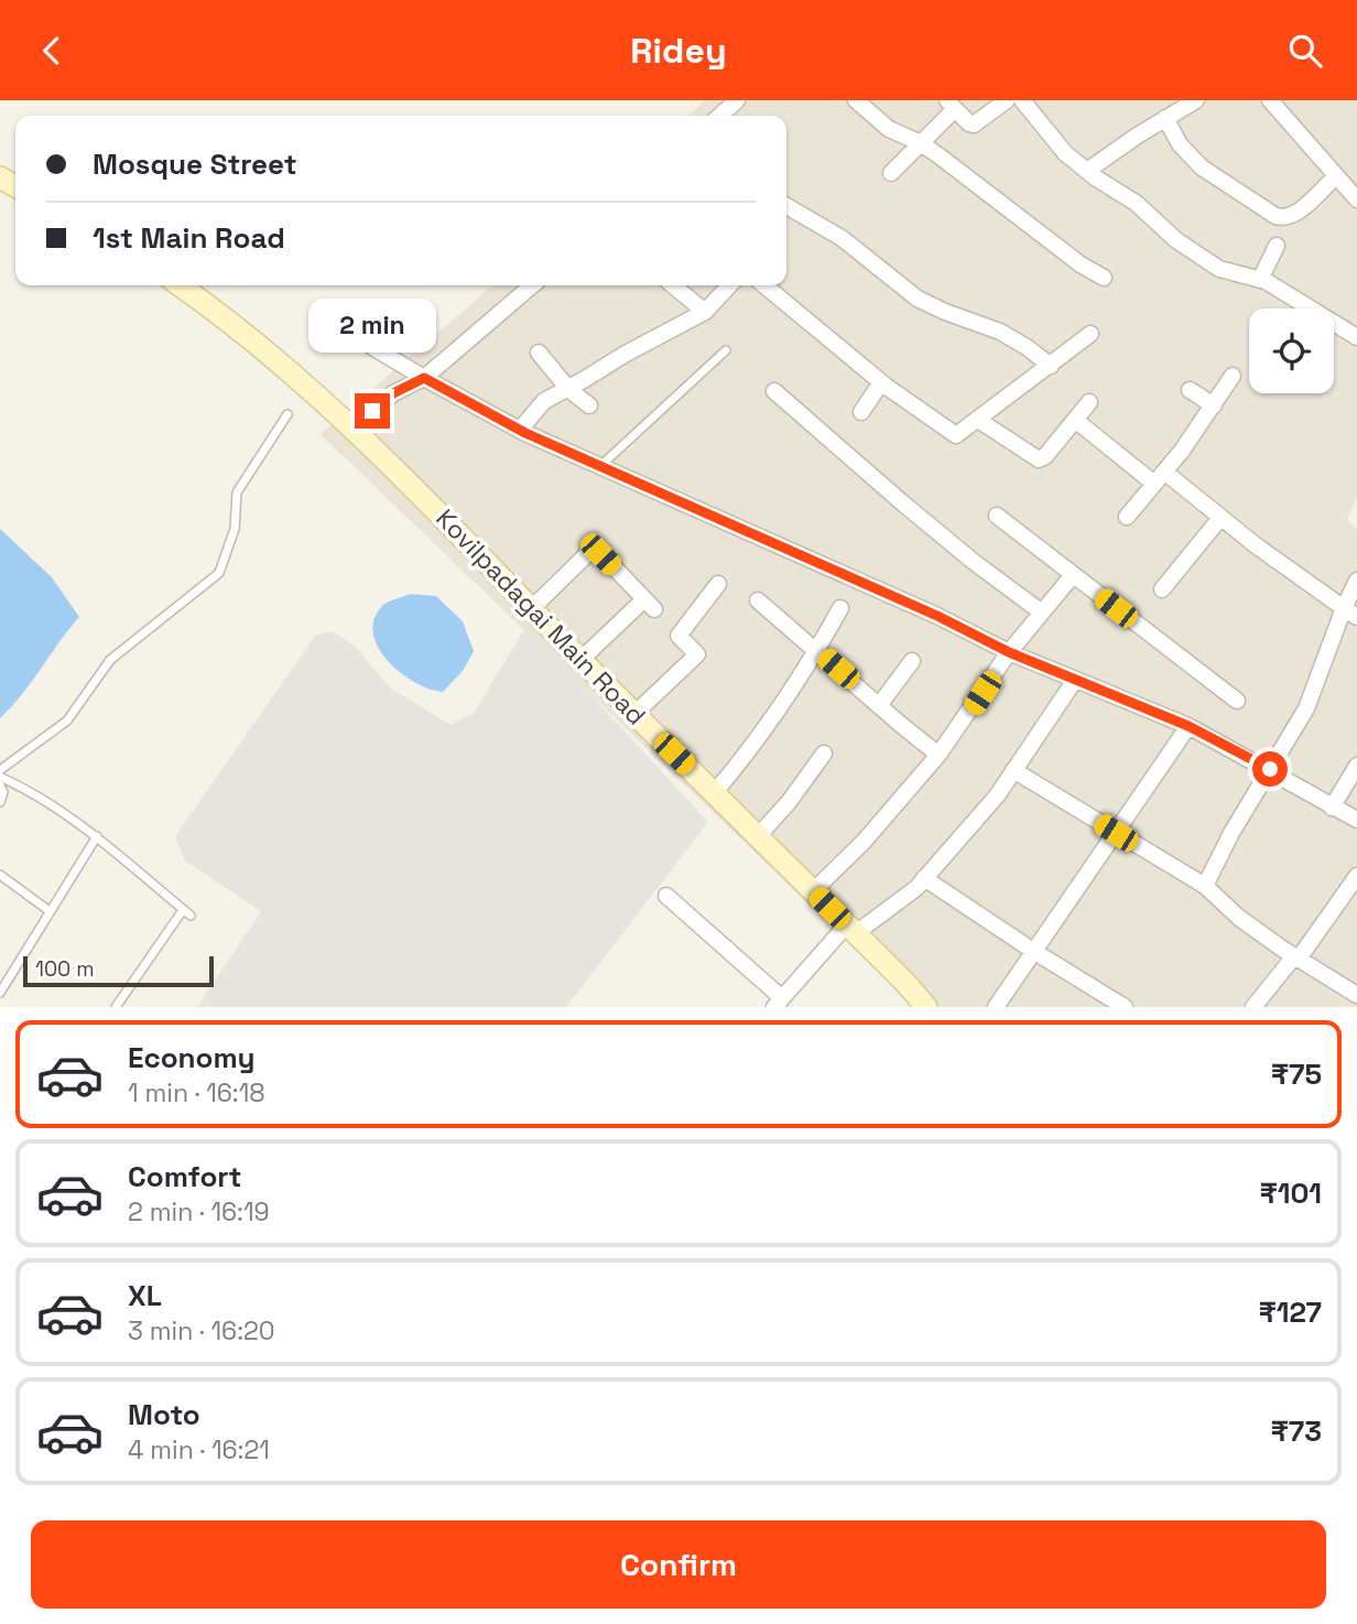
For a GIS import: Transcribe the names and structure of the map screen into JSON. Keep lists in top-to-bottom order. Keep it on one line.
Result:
{"streets":{"main road":["Kovilpadagai Main Road"]},"scale_bar":"100 m","page":{"header":"Ridey","banner":["Mosque Street","1st Main Road"],"bubble":"2 min","scale":"100 m","list":[{"name":"Economy","note":"1 min · 16:18","value":"₹75"},{"name":"Comfort","note":"2 min · 16:19","value":"₹101"},{"name":"XL","note":"3 min · 16:20","value":"₹127"},{"name":"Moto","note":"4 min · 16:21","value":"₹73"}],"buttons":"Confirm"}}
